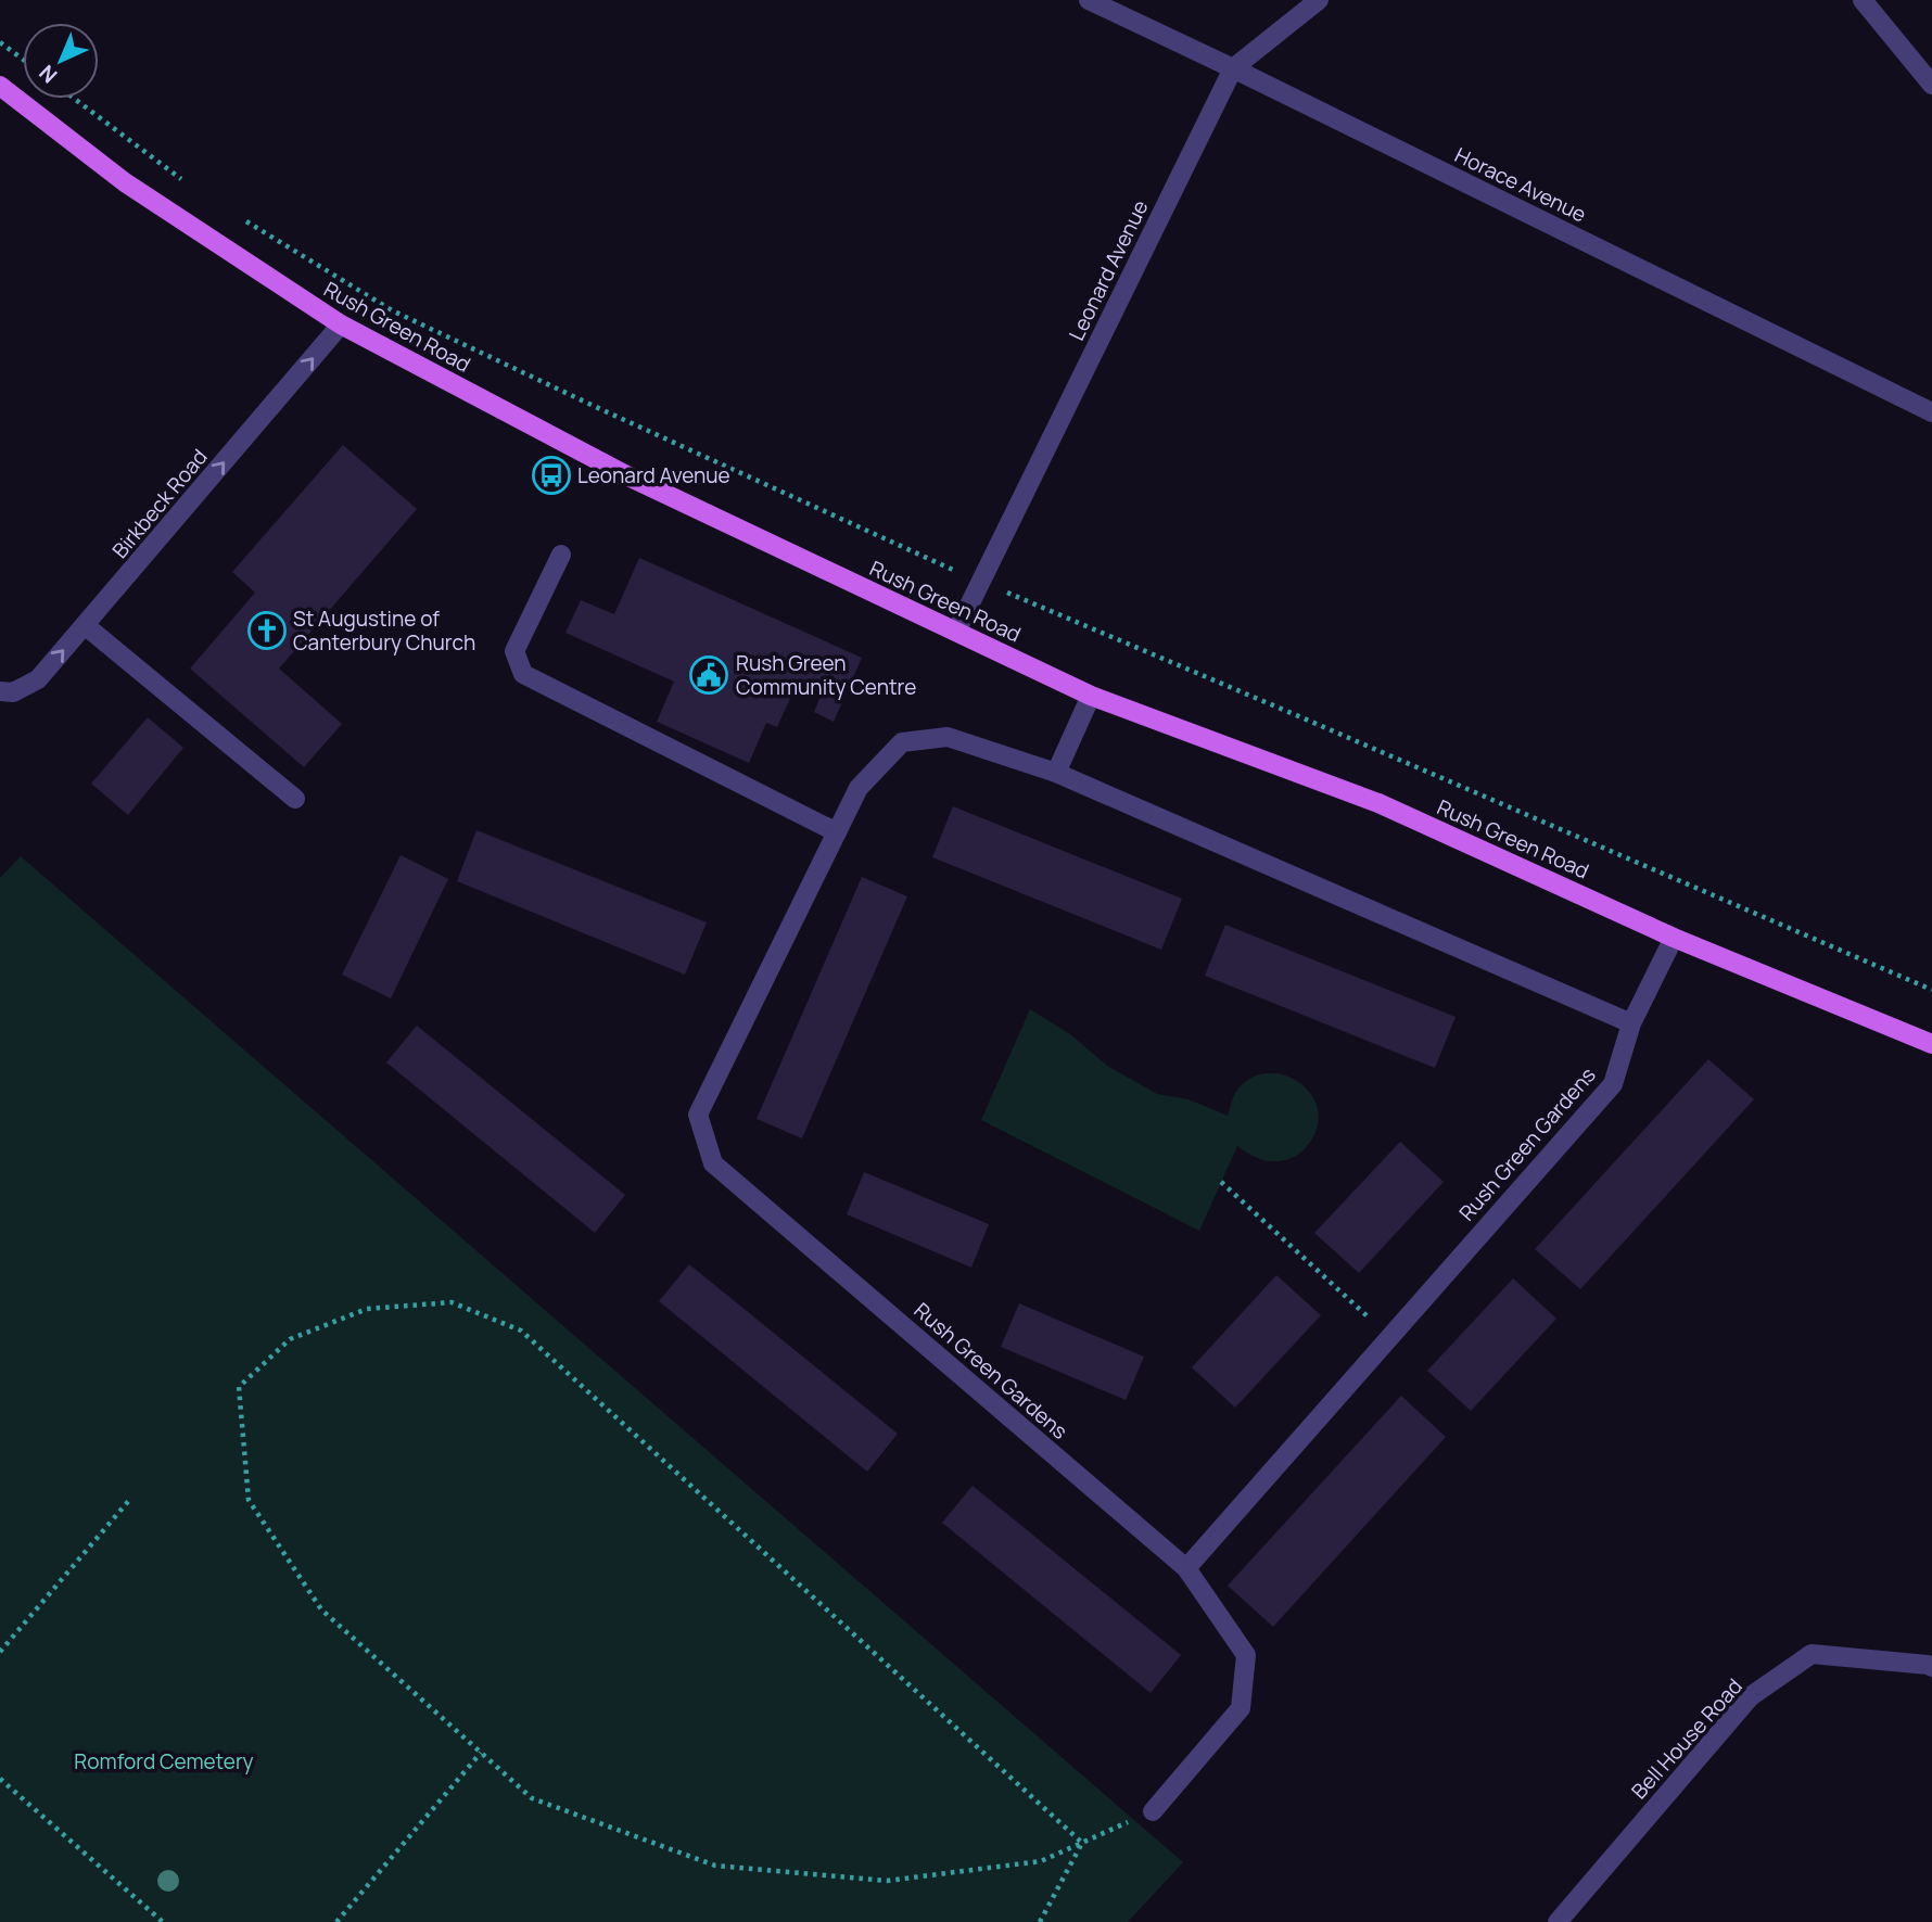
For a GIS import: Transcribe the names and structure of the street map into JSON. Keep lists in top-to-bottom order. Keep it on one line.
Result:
{"streets":{"main road":["Rush Green Road"],"street":["Horace Avenue","Leonard Avenue","Birkbeck Road","Rush Green Gardens","Bell House Road"]},"crossings":[["Horace Avenue","Leonard Avenue"],["Leonard Avenue","Rush Green Road"],["Rush Green Road","Birkbeck Road"],["Rush Green Road","Rush Green Gardens"]],"one_way":["Birkbeck Road"],"parks":["Romford Cemetery"],"places":{"bus stop":["Leonard Avenue"],"church":["St Augustine of Canterbury Church"],"public building":["Rush Green Community Centre"]},"north":"bottom left"}
